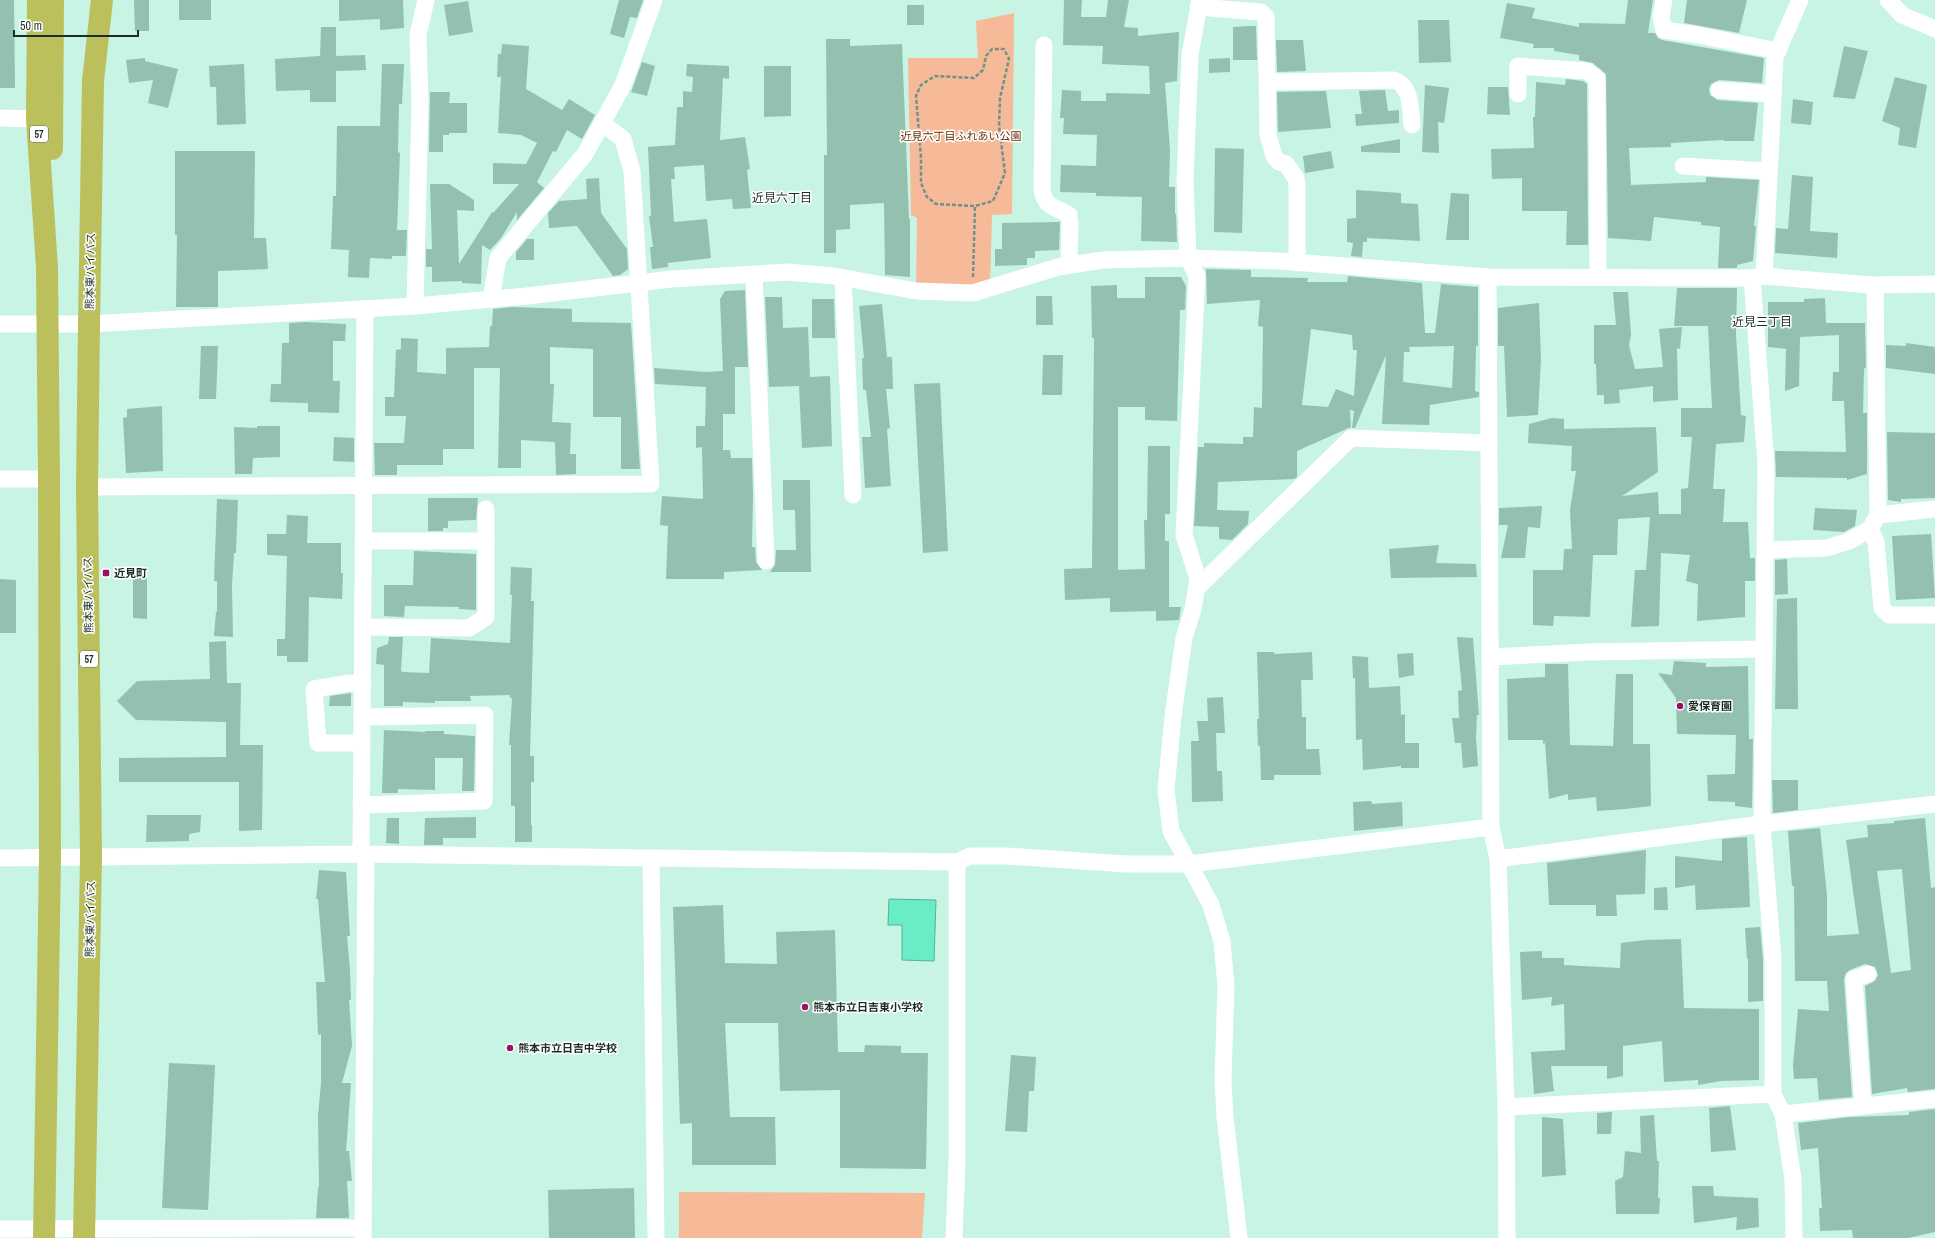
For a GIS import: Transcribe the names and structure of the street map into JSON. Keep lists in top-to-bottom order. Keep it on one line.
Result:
{"streets":{"highway":["57","熊本東バイパス"]},"districts":["近見六丁目","近見三丁目"],"parks":["近見六丁目ふれあい公園"],"places":{"transit":["近見町"],"other":["愛保育園","熊本市立日吉東小学校","熊本市立日吉中学校"]},"scale_bar":"50 m"}
